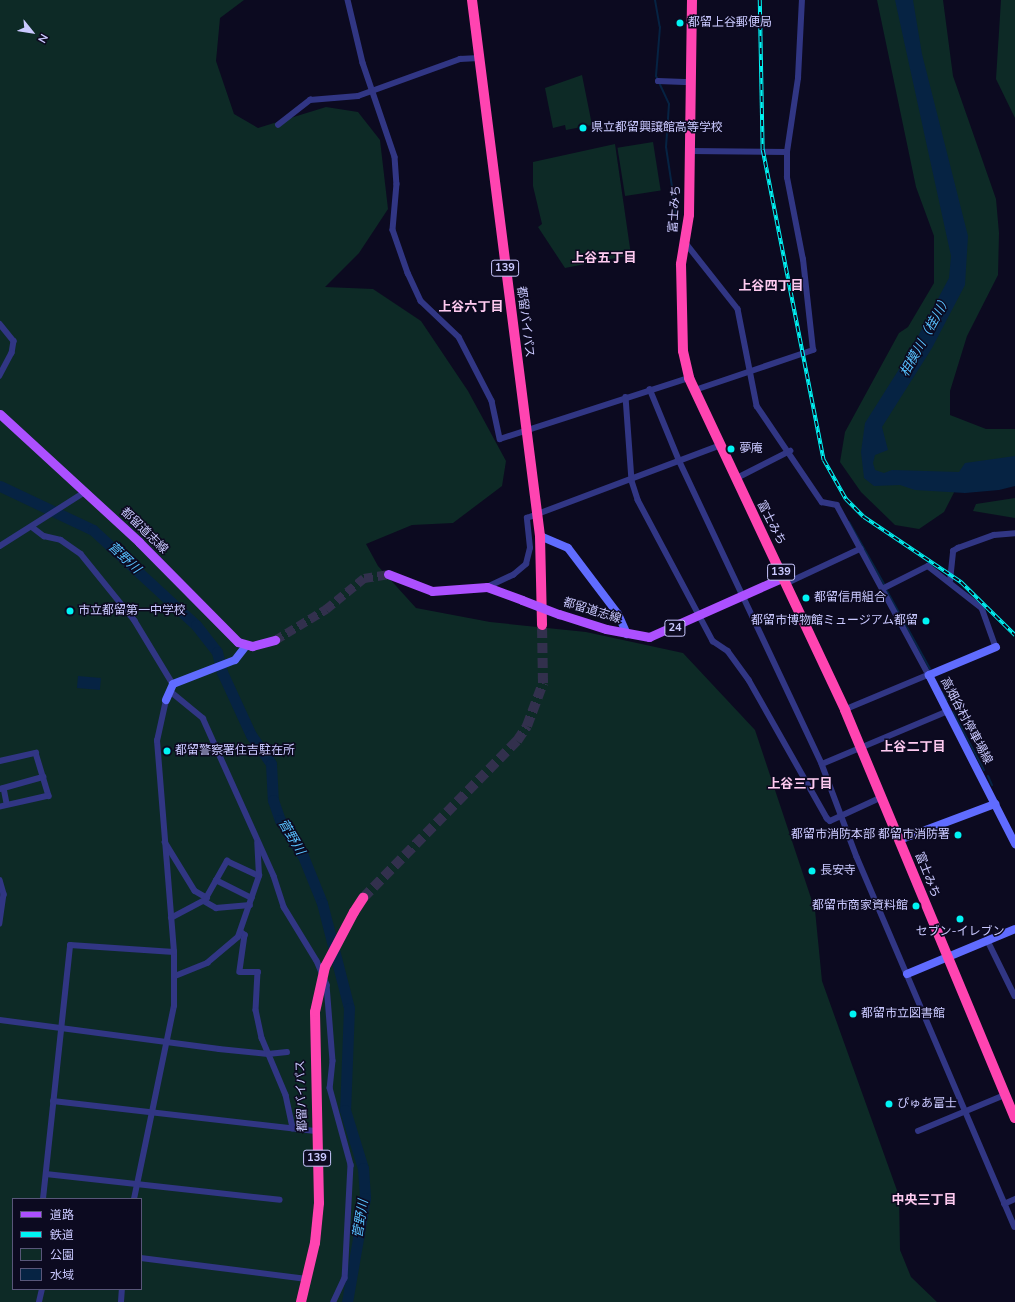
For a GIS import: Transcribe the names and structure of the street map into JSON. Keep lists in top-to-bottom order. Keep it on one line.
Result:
{"streets":{"highway":["富士みち","139","都留バイパス"],"main road":["都留道志線","24"],"street":["高畑谷村停車場線"]},"crossings":[["富士みち","都留道志線"]],"districts":["上谷五丁目","上谷四丁目","上谷六丁目","上谷二丁目","上谷三丁目","中央三丁目"],"water":["相模川（桂川）","菅野川"],"places":["都留上谷郵便局","県立都留興譲館高等学校","夢庵","都留信用組合","市立都留第一中学校","都留市博物館ミュージアム都留","都留警察署住吉駐在所","都留市消防本部 都留市消防署","長安寺","都留市商家資料館","セブン-イレブン","都留市立図書館","ぴゅあ富士"],"legend":["道路","鉄道","公園","水域"],"north":"bottom right"}
